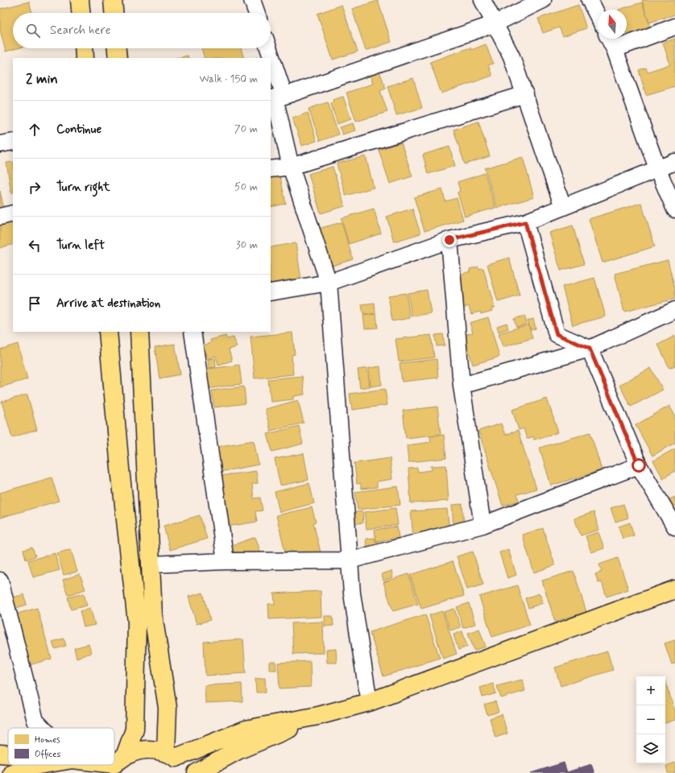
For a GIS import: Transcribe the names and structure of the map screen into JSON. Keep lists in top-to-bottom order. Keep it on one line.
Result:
{"legend":["Homes","Offices"],"north":"top","page":{"search":"Search here","heading":["2 min","Walk · 150 m"],"list":[["Continue","70 m"],["Turn right","50 m"],["Turn left","30 m"],"Arrive at destination"],"map_buttons":["+","−"]}}
